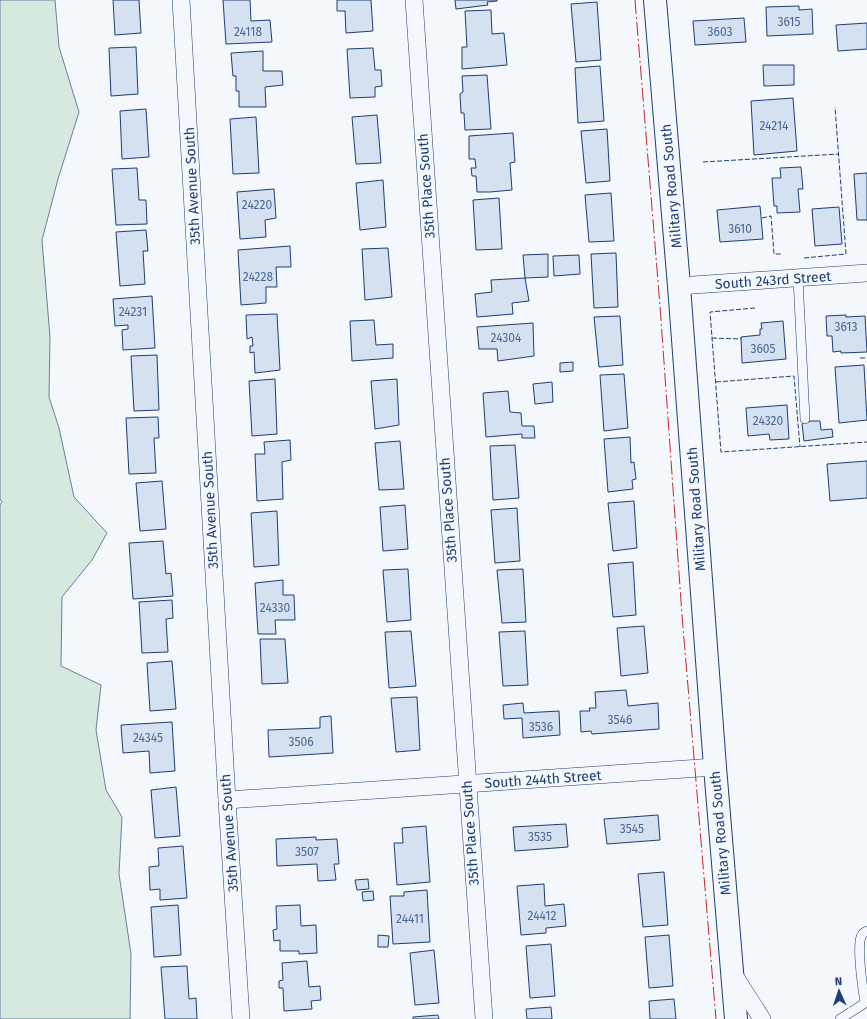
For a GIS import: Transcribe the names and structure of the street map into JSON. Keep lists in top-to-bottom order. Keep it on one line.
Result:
{"streets":{"main road":["Military Road South"],"street":["35th Avenue South","35th Place South","South 243rd Street","South 244th Street"]},"crossings":[["35th Avenue South","South 244th Street"],["35th Place South","South 244th Street"],["Military Road South","South 243rd Street"],["Military Road South","South 244th Street"]],"house_numbers":["3615","24118","3603","24214","24220","3610","24228","24231","3613","24304","3605","24320","24330","3546","3536","24345","3506","3545","3535","3507","24412","24411"],"north":"top"}
